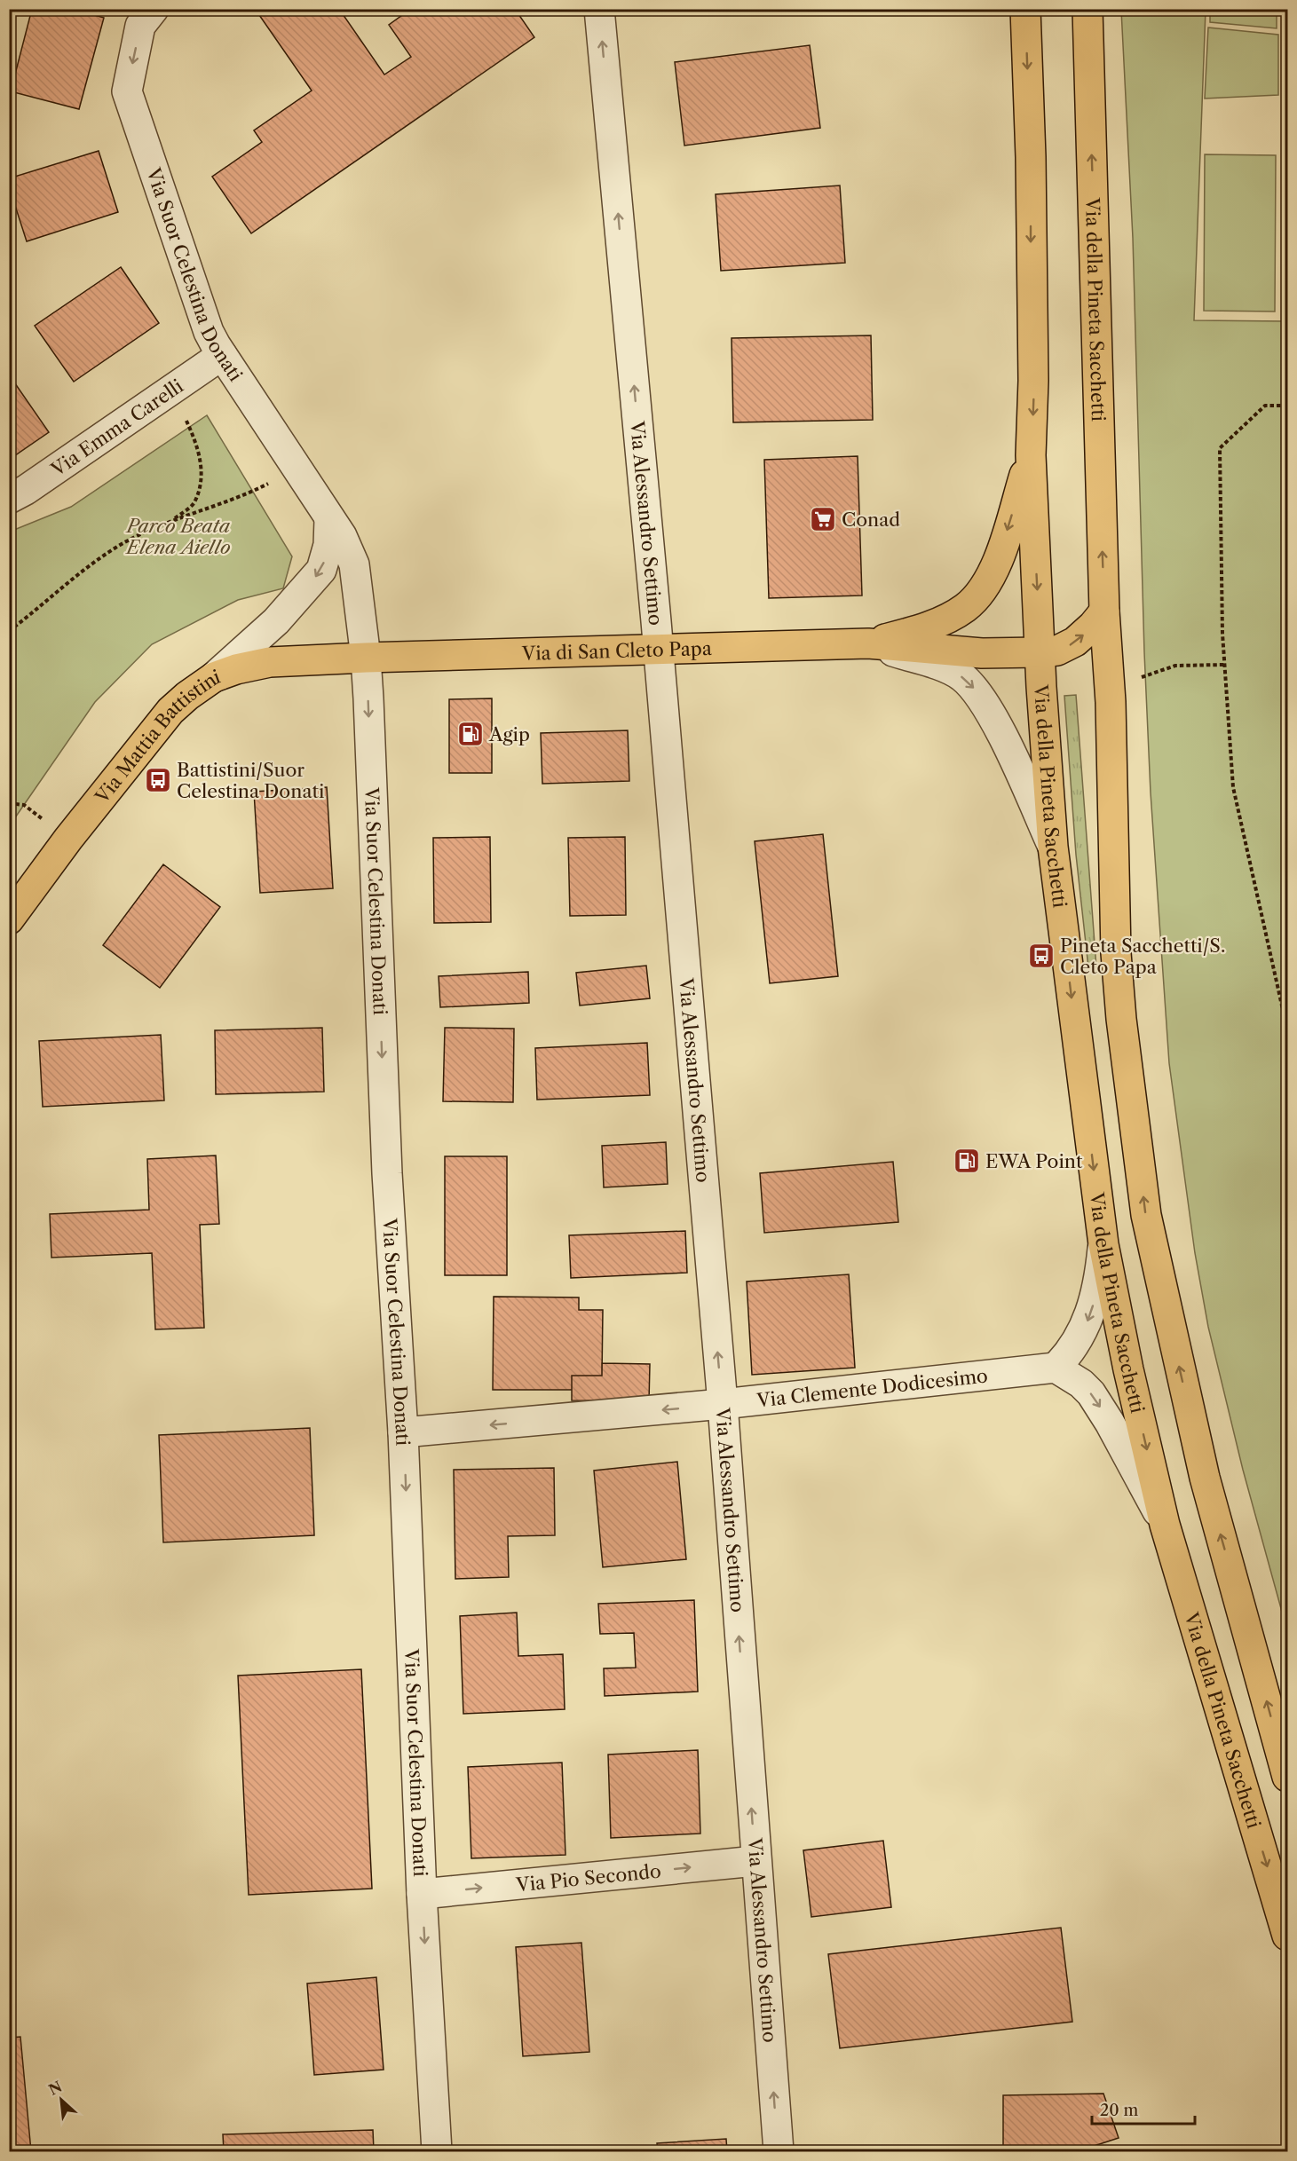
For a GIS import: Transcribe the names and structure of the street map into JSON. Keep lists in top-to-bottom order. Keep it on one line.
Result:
{"streets":{"main road":["Via della Pineta Sacchetti","Via di San Cleto Papa","Via Mattia Battistini"],"street":["Via Suor Celestina Donati","Via Emma Carelli","Via Alessandro Settimo","Via Clemente Dodicesimo","Via Pio Secondo"]},"crossings":[["Via Suor Celestina Donati","Via Emma Carelli"],["Via Suor Celestina Donati","Via di San Cleto Papa"],["Via Suor Celestina Donati","Via Mattia Battistini"],["Via Suor Celestina Donati","Via Clemente Dodicesimo"],["Via Suor Celestina Donati","Via Pio Secondo"],["Via della Pineta Sacchetti","Via di San Cleto Papa"],["Via Alessandro Settimo","Via di San Cleto Papa"],["Via Alessandro Settimo","Via Clemente Dodicesimo"],["Via Alessandro Settimo","Via Pio Secondo"],["Via di San Cleto Papa","Via Mattia Battistini"]],"one_way":["Via Suor Celestina Donati","Via Alessandro Settimo","Via Clemente Dodicesimo","Via Pio Secondo"],"parks":["Parco Beata Elena Aiello"],"places":{"supermarket":["Conad"],"fuel station":["Agip","EWA Point"],"bus stop":["Battistini/Suor Celestina Donati","Pineta Sacchetti/S. Cleto Papa"]},"scale_bar":"20 m","north":"top left"}
